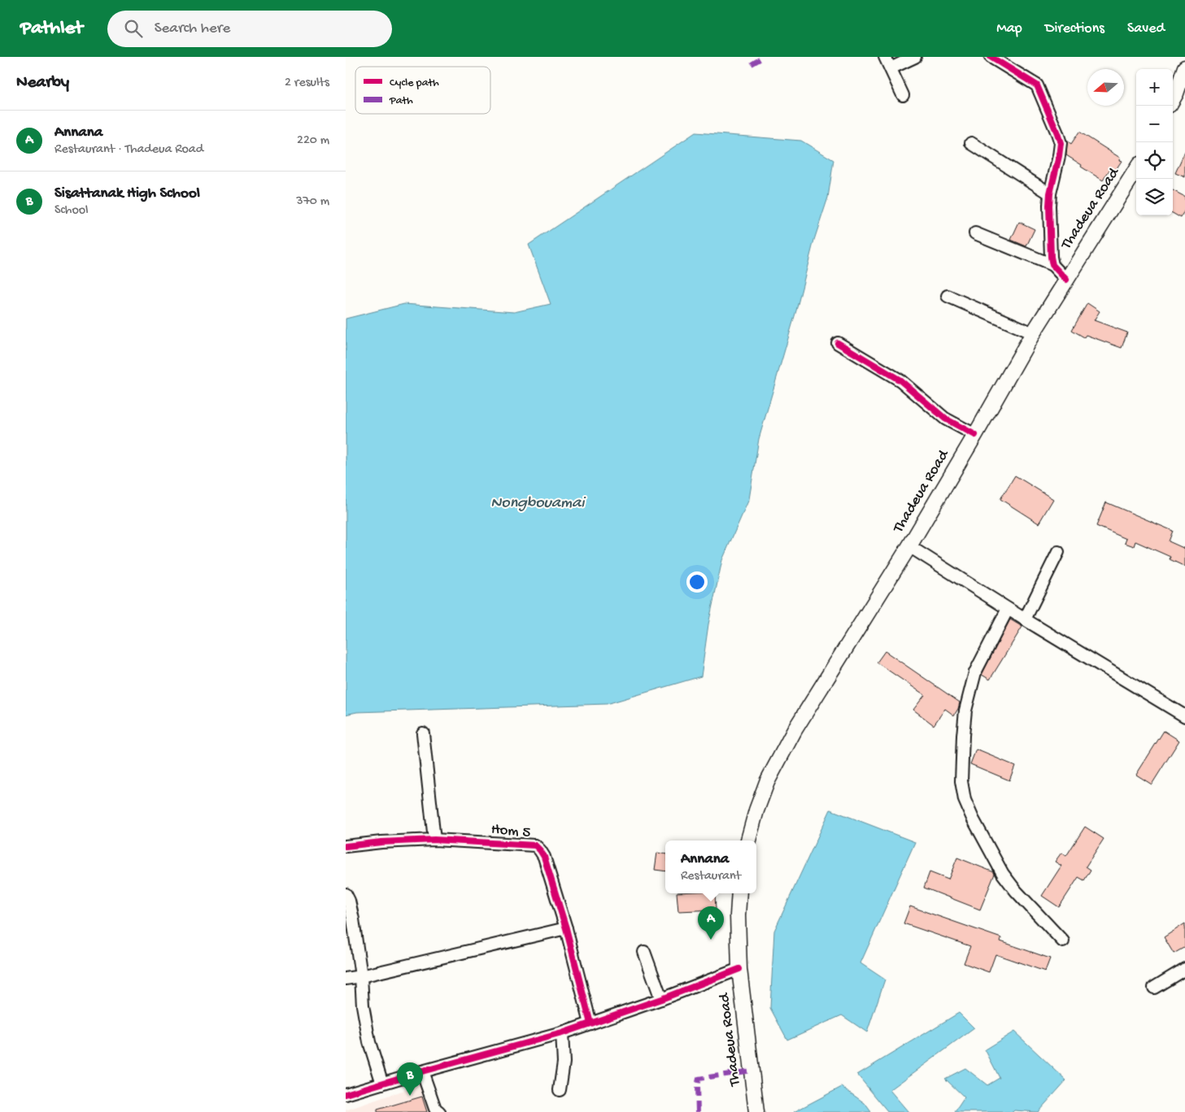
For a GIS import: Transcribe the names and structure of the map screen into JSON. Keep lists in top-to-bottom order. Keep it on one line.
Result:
{"streets":{"main road":["Thadeua Road"],"street":["Hom 5"]},"water":["Nongbouamai"],"legend":["Cycle path","Path"],"north":"left","page":{"header":"Pathlet","search":"Search here","nav":["Map","Directions","Saved"],"heading":["Nearby","2 results"],"map_buttons":["+","−"],"list":[{"mark":"A","name":"Annana","note":"Restaurant · Thadeua Road","value":"220 m"},{"mark":"B","name":"Sisattanak High School","note":"School","value":"370 m"}],"popup":["Annana","Restaurant"],"pins":["A","B"]}}
